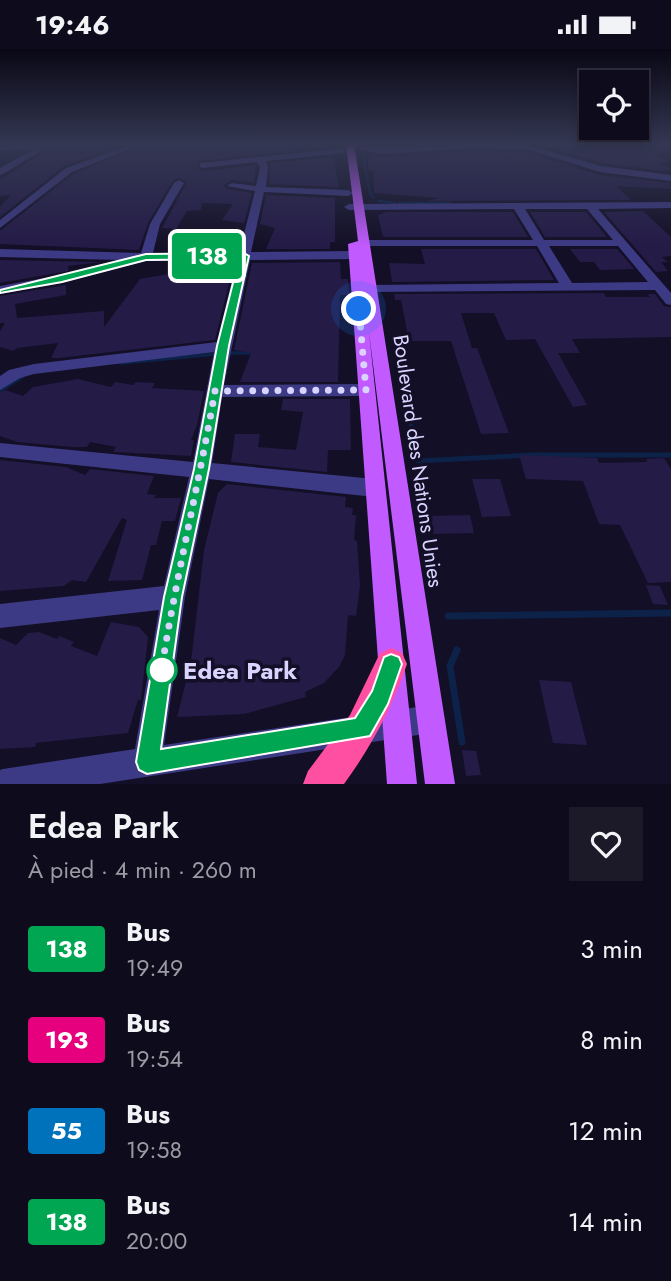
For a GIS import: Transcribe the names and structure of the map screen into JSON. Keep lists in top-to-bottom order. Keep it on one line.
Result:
{"streets":{"main road":["Boulevard des Nations Unies"]},"places":["Edea Park"],"lines":["bus line 138"],"page":{"status":"19:46","on_map":"138","heading":["Edea Park","À pied · 4 min · 260 m"],"list":[{"mark":"138","name":"Bus","note":"19:49","value":"3 min"},{"mark":"193","name":"Bus","note":"19:54","value":"8 min"},{"mark":"55","name":"Bus","note":"19:58","value":"12 min"},{"mark":"138","name":"Bus","note":"20:00","value":"14 min"}]}}
